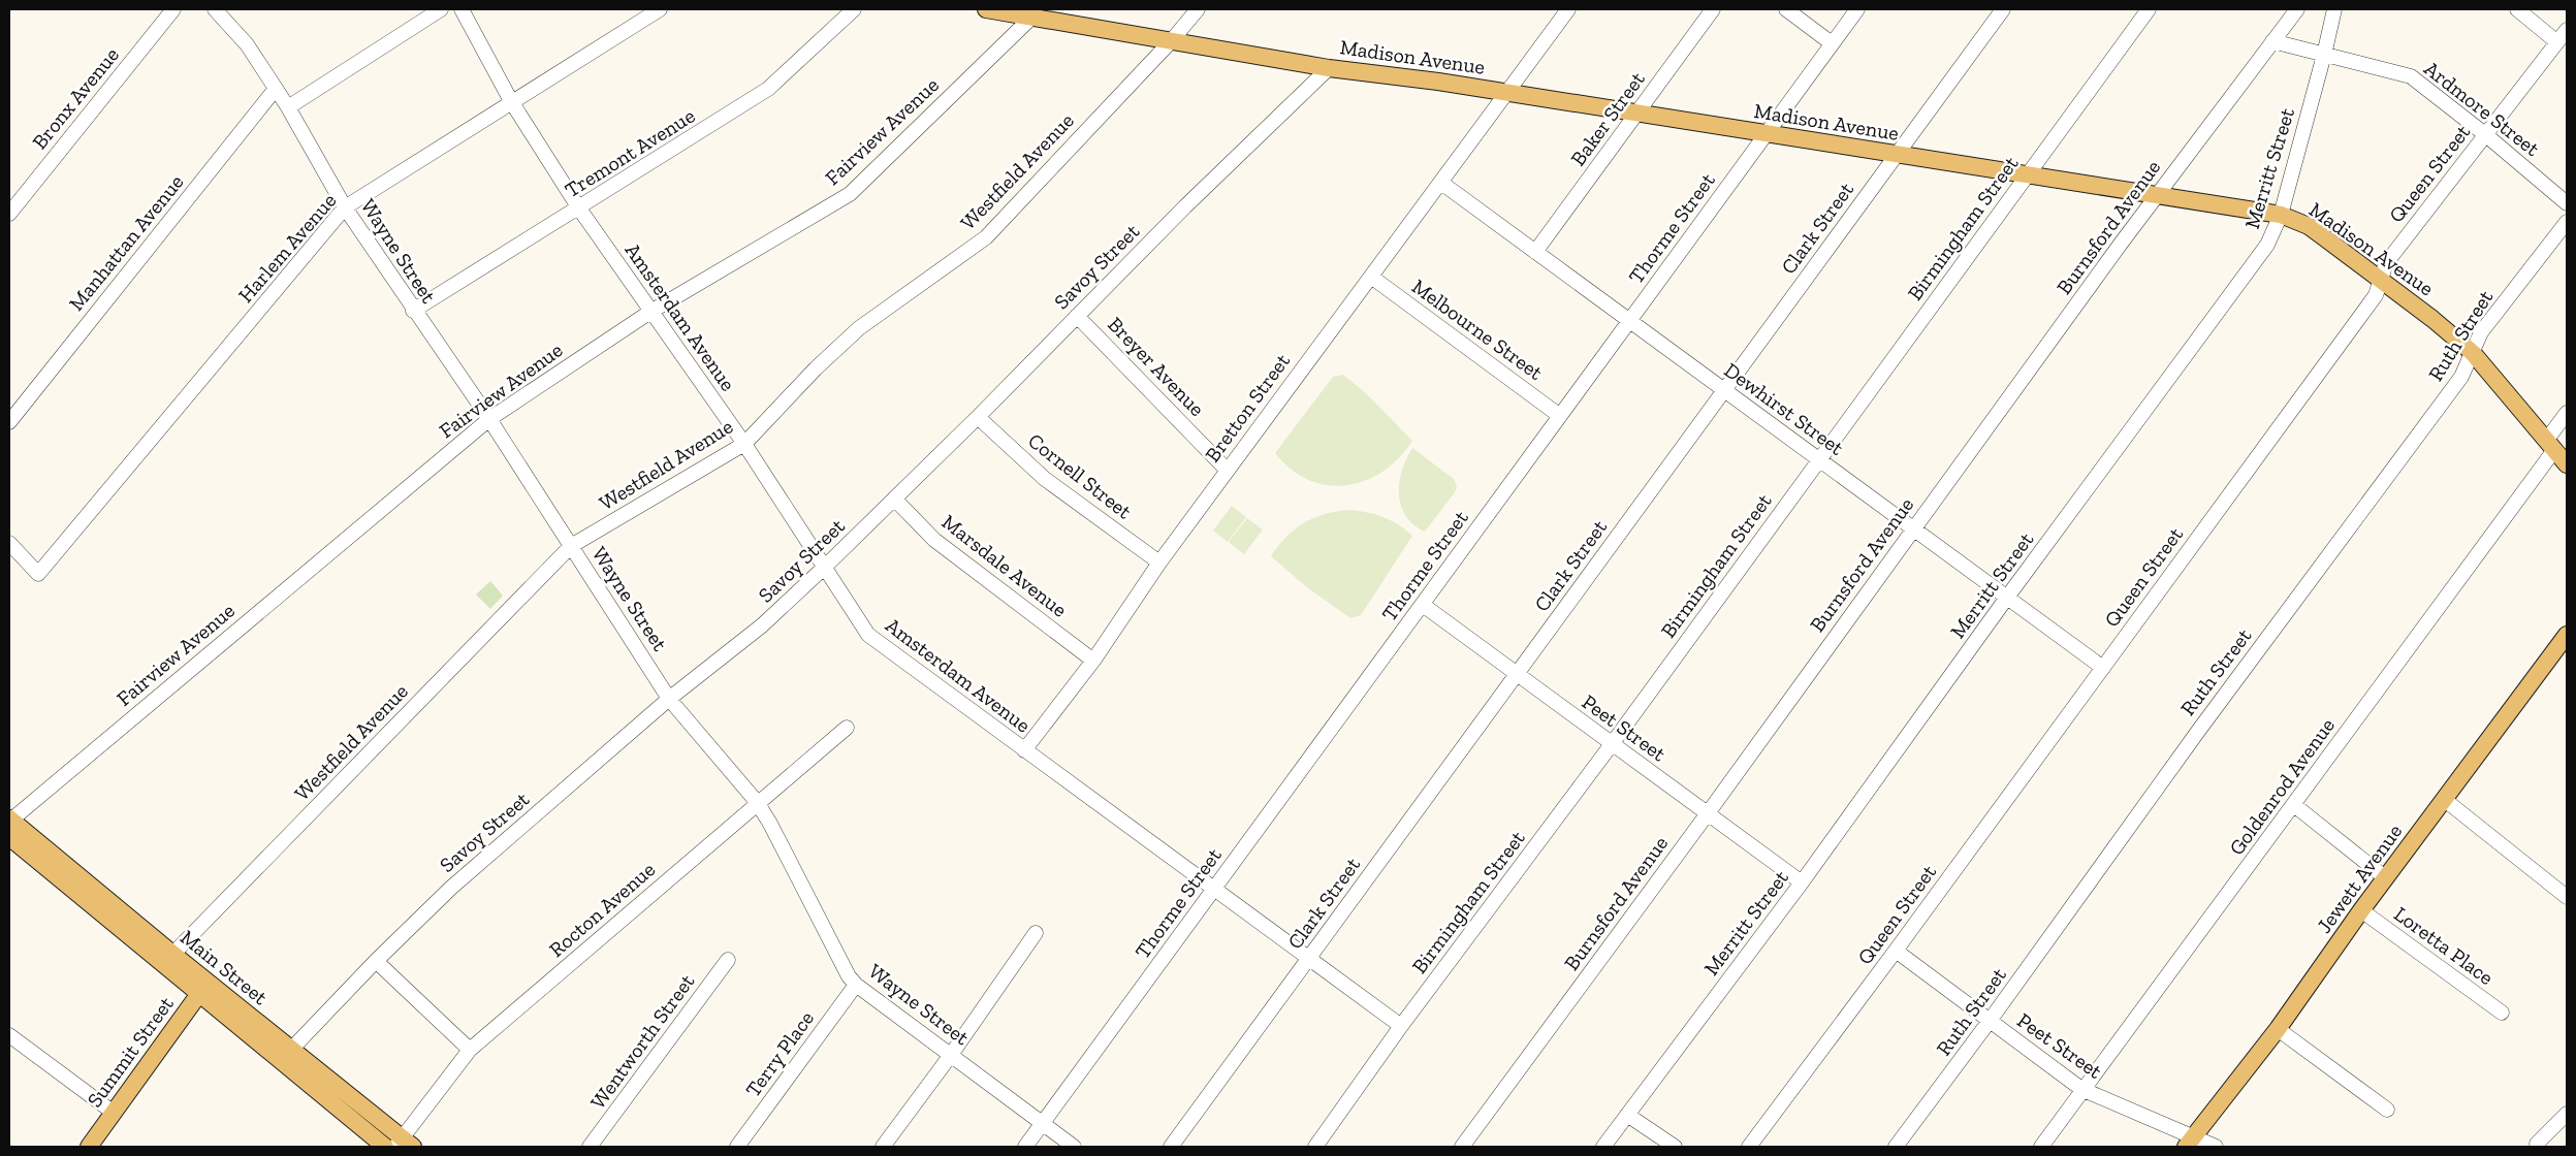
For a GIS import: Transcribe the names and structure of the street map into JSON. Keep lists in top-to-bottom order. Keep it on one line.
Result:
{"streets":{"main road":["Madison Avenue","Jewett Avenue","Main Street","Summit Street"],"street":["Bronx Avenue","Ardmore Street","Baker Street","Fairview Avenue","Tremont Avenue","Merritt Street","Westfield Avenue","Queen Street","Burnsford Avenue","Thorme Street","Clark Street","Birmingham Street","Manhattan Avenue","Harlem Avenue","Wayne Street","Savoy Street","Amsterdam Avenue","Melbourne Street","Ruth Street","Breyer Avenue","Bretton Street","Dewhirst Street","Cornell Street","Marsdale Avenue","Peet Street","Goldenrod Avenue","Rocton Avenue","Loretta Place","Wentworth Street","Terry Place"]},"crossings":[["Madison Avenue","Baker Street"],["Madison Avenue","Fairview Avenue"],["Madison Avenue","Merritt Street"],["Madison Avenue","Westfield Avenue"],["Madison Avenue","Queen Street"],["Madison Avenue","Burnsford Avenue"],["Madison Avenue","Thorme Street"],["Madison Avenue","Clark Street"],["Madison Avenue","Birmingham Street"],["Madison Avenue","Savoy Street"],["Madison Avenue","Ruth Street"],["Madison Avenue","Bretton Street"],["Madison Avenue","Goldenrod Avenue"],["Ardmore Street","Merritt Street"],["Ardmore Street","Queen Street"],["Ardmore Street","Burnsford Avenue"],["Baker Street","Dewhirst Street"],["Fairview Avenue","Wayne Street"],["Fairview Avenue","Amsterdam Avenue"],["Fairview Avenue","Main Street"],["Tremont Avenue","Wayne Street"],["Tremont Avenue","Amsterdam Avenue"],["Merritt Street","Dewhirst Street"],["Merritt Street","Peet Street"],["Westfield Avenue","Wayne Street"],["Westfield Avenue","Amsterdam Avenue"],["Westfield Avenue","Main Street"],["Queen Street","Dewhirst Street"],["Queen Street","Peet Street"],["Burnsford Avenue","Dewhirst Street"],["Burnsford Avenue","Peet Street"],["Thorme Street","Wayne Street"],["Thorme Street","Amsterdam Avenue"],["Thorme Street","Melbourne Street"],["Thorme Street","Dewhirst Street"],["Thorme Street","Peet Street"],["Clark Street","Amsterdam Avenue"],["Clark Street","Dewhirst Street"],["Clark Street","Peet Street"],["Birmingham Street","Amsterdam Avenue"],["Birmingham Street","Dewhirst Street"],["Birmingham Street","Peet Street"],["Manhattan Avenue","Wayne Street"],["Harlem Avenue","Wayne Street"],["Harlem Avenue","Amsterdam Avenue"],["Wayne Street","Savoy Street"],["Wayne Street","Rocton Avenue"],["Wayne Street","Terry Place"],["Savoy Street","Amsterdam Avenue"],["Savoy Street","Breyer Avenue"],["Savoy Street","Cornell Street"],["Savoy Street","Marsdale Avenue"],["Savoy Street","Main Street"],["Amsterdam Avenue","Bretton Street"],["Melbourne Street","Bretton Street"],["Ruth Street","Peet Street"],["Breyer Avenue","Bretton Street"],["Bretton Street","Dewhirst Street"],["Bretton Street","Cornell Street"],["Bretton Street","Marsdale Avenue"],["Peet Street","Goldenrod Avenue"],["Peet Street","Jewett Avenue"],["Jewett Avenue","Loretta Place"],["Rocton Avenue","Main Street"],["Main Street","Summit Street"]]}
